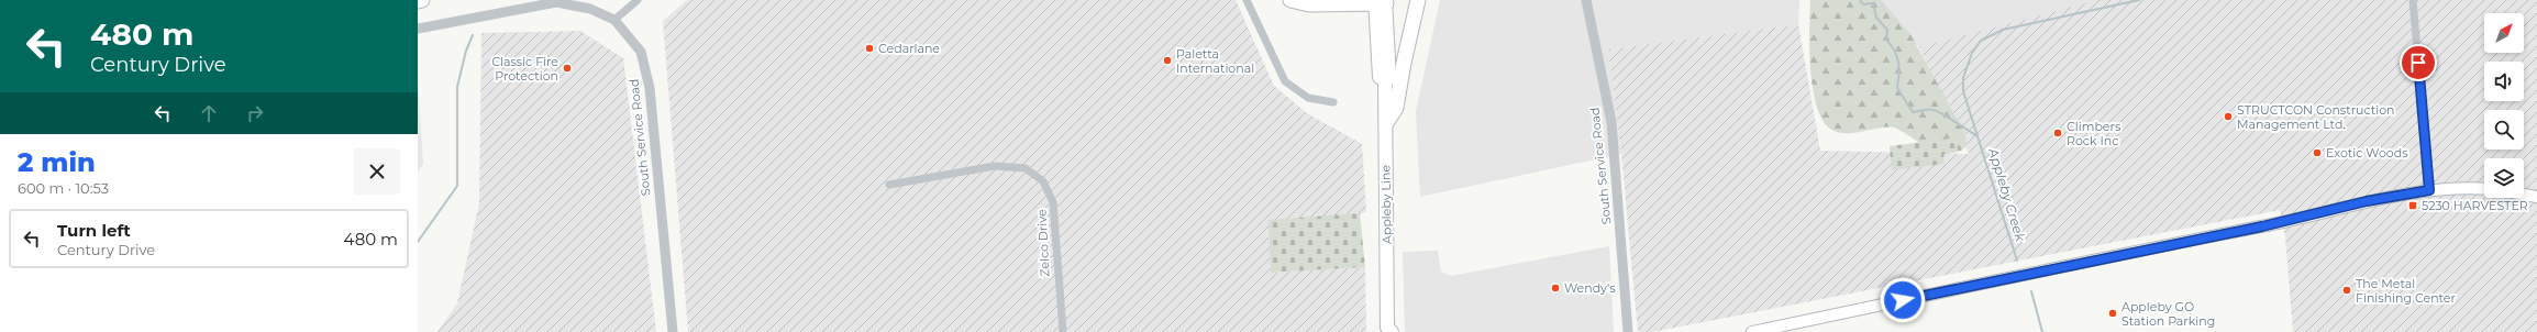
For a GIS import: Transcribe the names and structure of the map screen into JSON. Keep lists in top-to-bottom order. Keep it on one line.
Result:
{"streets":{"main road":["Appleby Line"],"street":["South Service Road","Zelco Drive"]},"water":["Appleby Creek"],"places":{"other":["Cedarlane","Paletta International","Classic Fire Protection","STRUCTCON Construction Management Ltd.","Climbers Rock Inc","Exotic Woods","Wendy's","The Metal Finishing Center","Appleby GO Station Parking"],"transit":["5230 HARVESTER"]},"north":"top right","page":{"turn":["480 m","Century Drive"],"heading":["2 min","600 m · 10:53"],"list":[{"name":"Turn left","note":"Century Drive","value":"480 m"}]}}
